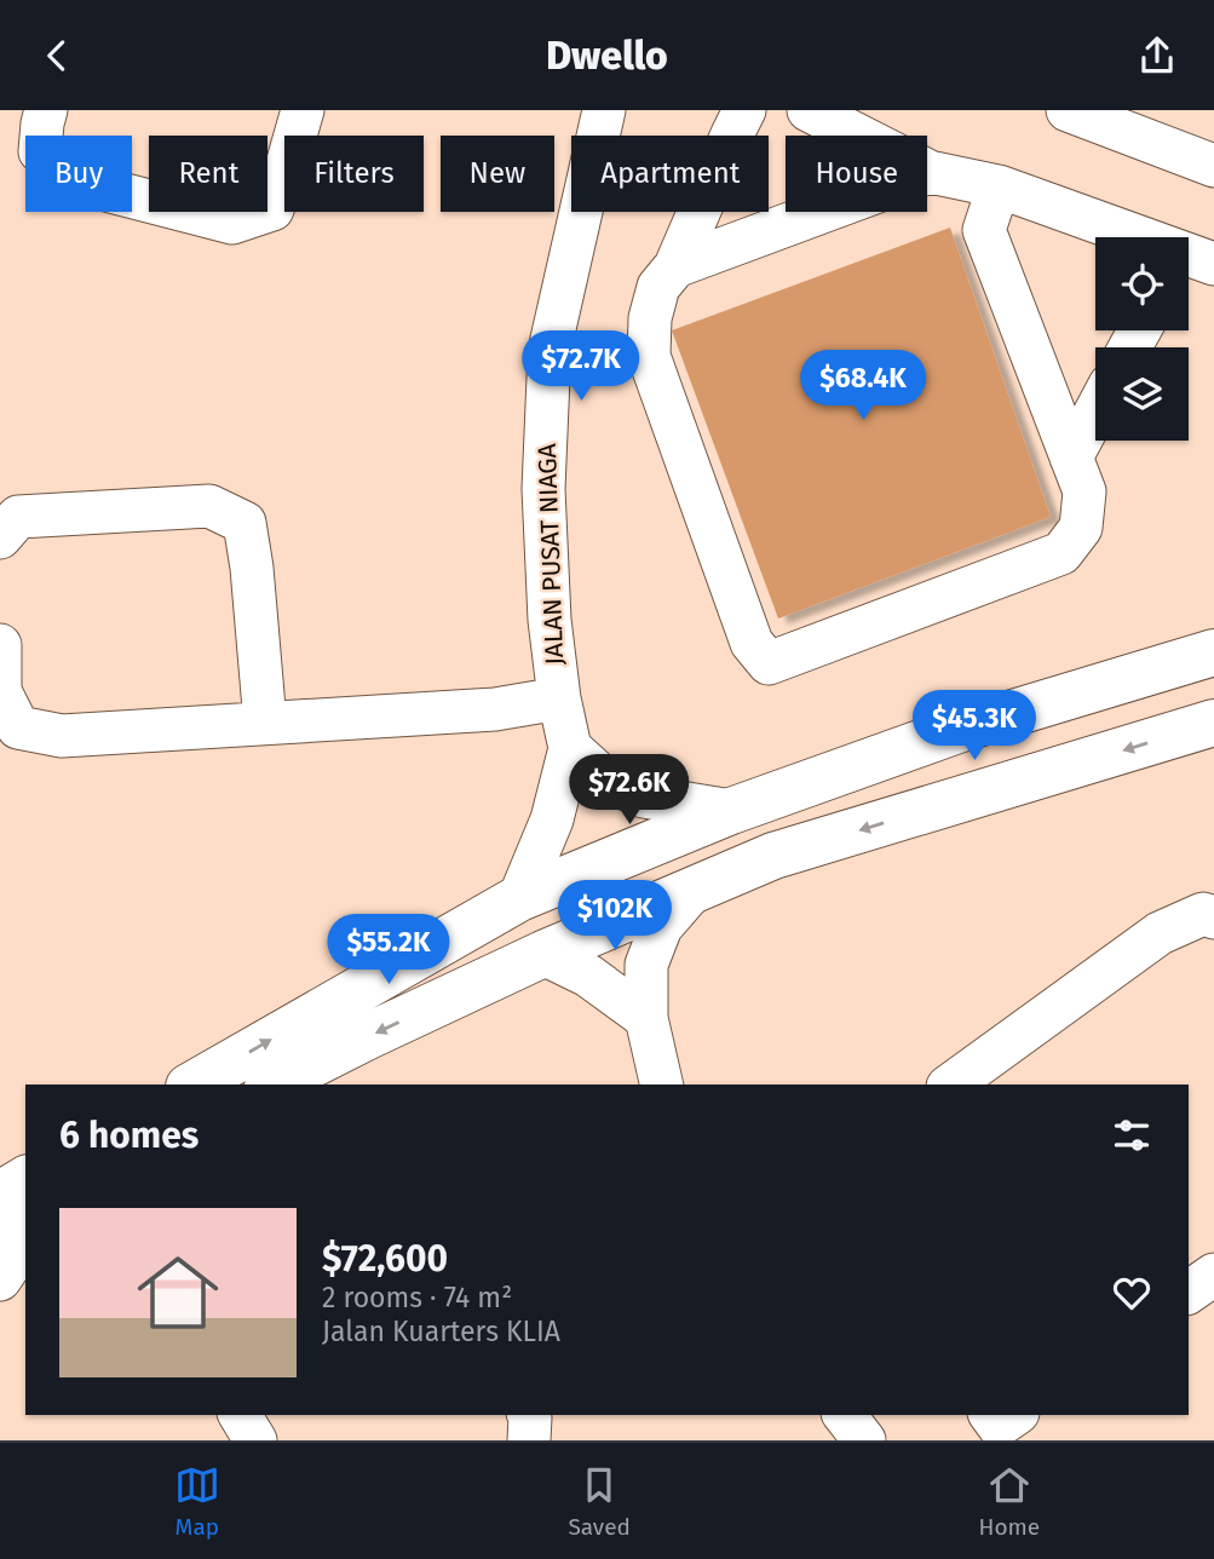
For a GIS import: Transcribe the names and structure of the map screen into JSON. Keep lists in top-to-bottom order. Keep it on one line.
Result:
{"streets":{"street":["JALAN PUSAT NIAGA"]},"page":{"header":"Dwello","chip":["Buy","Rent","Filters","New","Apartment","House"],"price":["$72.7K","$68.4K","$45.3K","$72.6K","$102K","$55.2K"],"heading":"6 homes","list":[{"name":"$72,600","note":"2 rooms · 74 m² · Jalan Kuarters KLIA"}],"tabs":["Map","Saved","Home"]}}
